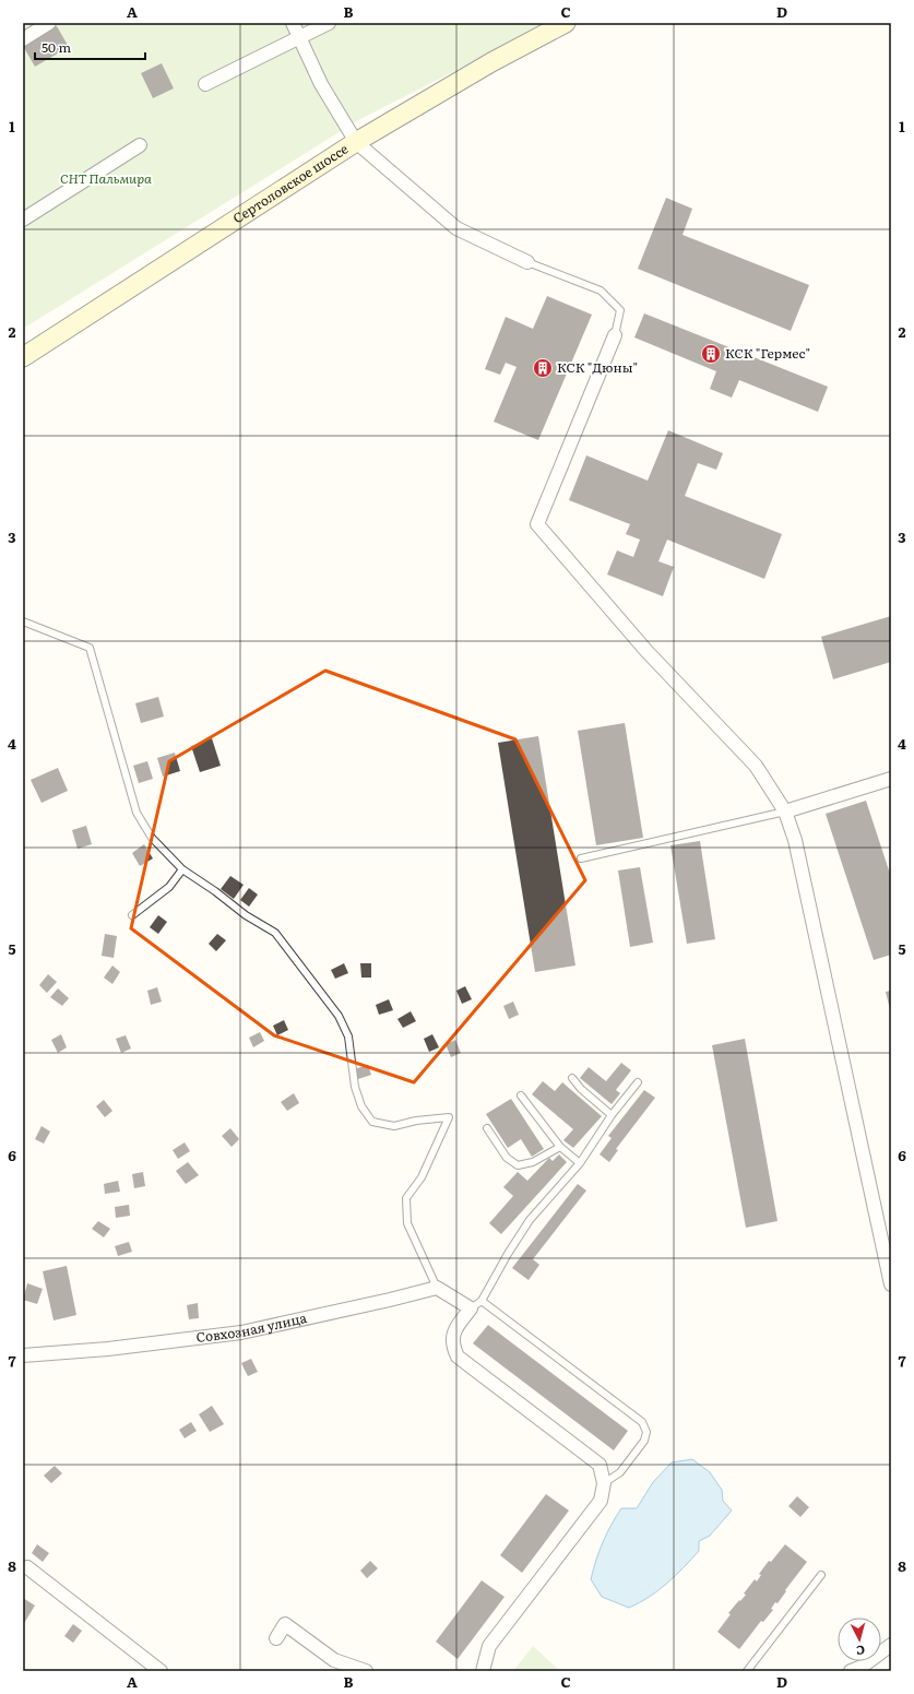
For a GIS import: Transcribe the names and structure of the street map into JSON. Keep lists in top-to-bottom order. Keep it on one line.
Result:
{"streets":{"main road":["Сертоловское шоссе"],"street":["Совхозная улица"]},"parks":["СНТ Пальмира"],"places":{"building":["КСК \"Гермес\"","КСК \"Дюны\""]},"scale_bar":"50 m","north":"bottom","grid":{"columns":["A","B","C","D"],"rows":["1","2","3","4","5","6","7","8"]}}
